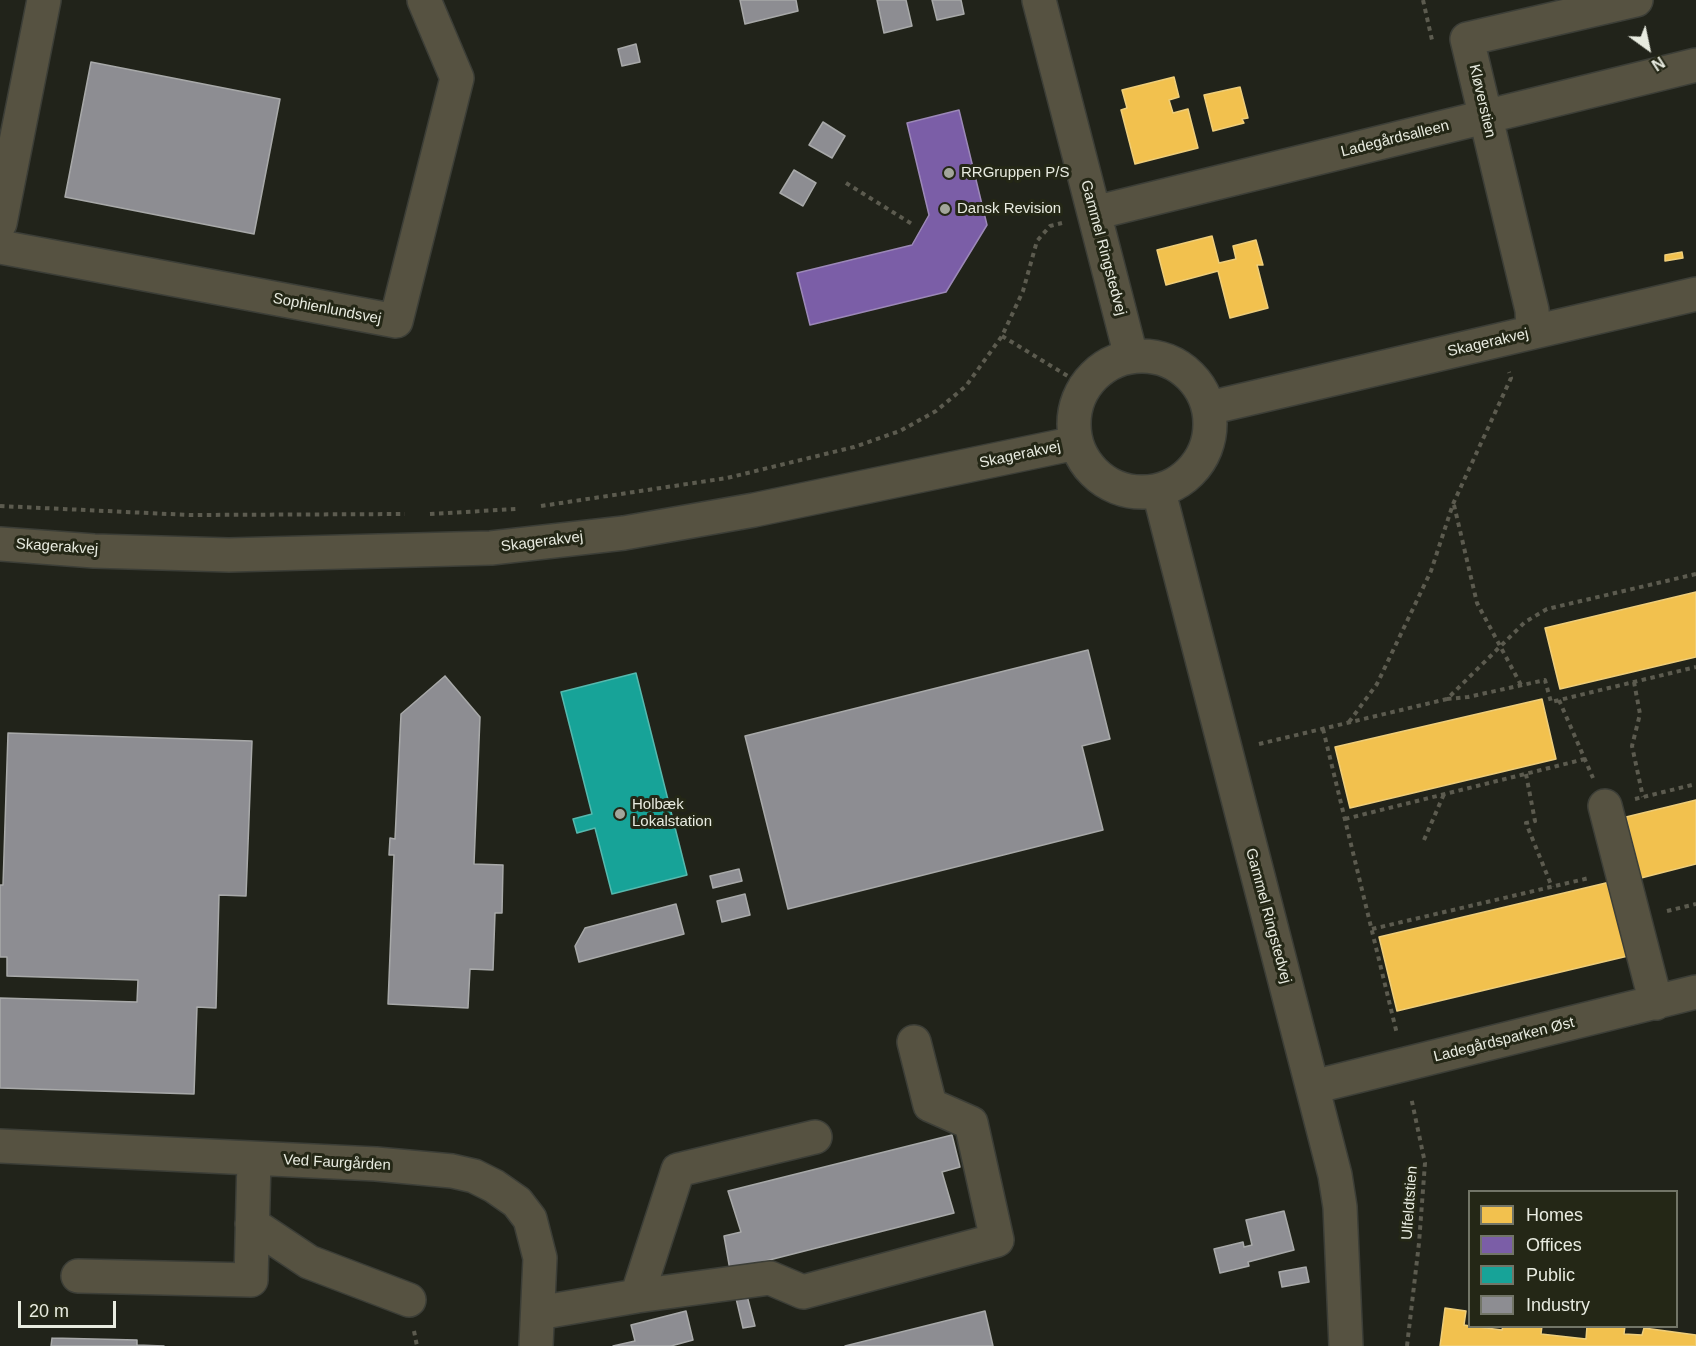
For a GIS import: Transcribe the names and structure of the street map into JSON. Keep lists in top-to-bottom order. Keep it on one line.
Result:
{"streets":{"street":["Kløverstien","Ladegårdsalleen","Gammel Ringstedvej","Sophienlundsvej","Skagerakvej","Ladegårdsparken Øst","Ved Faurgården"],"path":["Ulfeldtstien"]},"crossings":[["Kløverstien","Ladegårdsalleen"],["Kløverstien","Skagerakvej"],["Ladegårdsalleen","Gammel Ringstedvej"],["Gammel Ringstedvej","Skagerakvej"],["Gammel Ringstedvej","Ladegårdsparken Øst"],["Ladegårdsparken Øst","Ulfeldtstien"]],"places":["RRGruppen P/S","Dansk Revision","Holbæk Lokalstation"],"legend":["Homes","Offices","Public","Industry"],"scale_bar":"20 m","north":"bottom right"}
